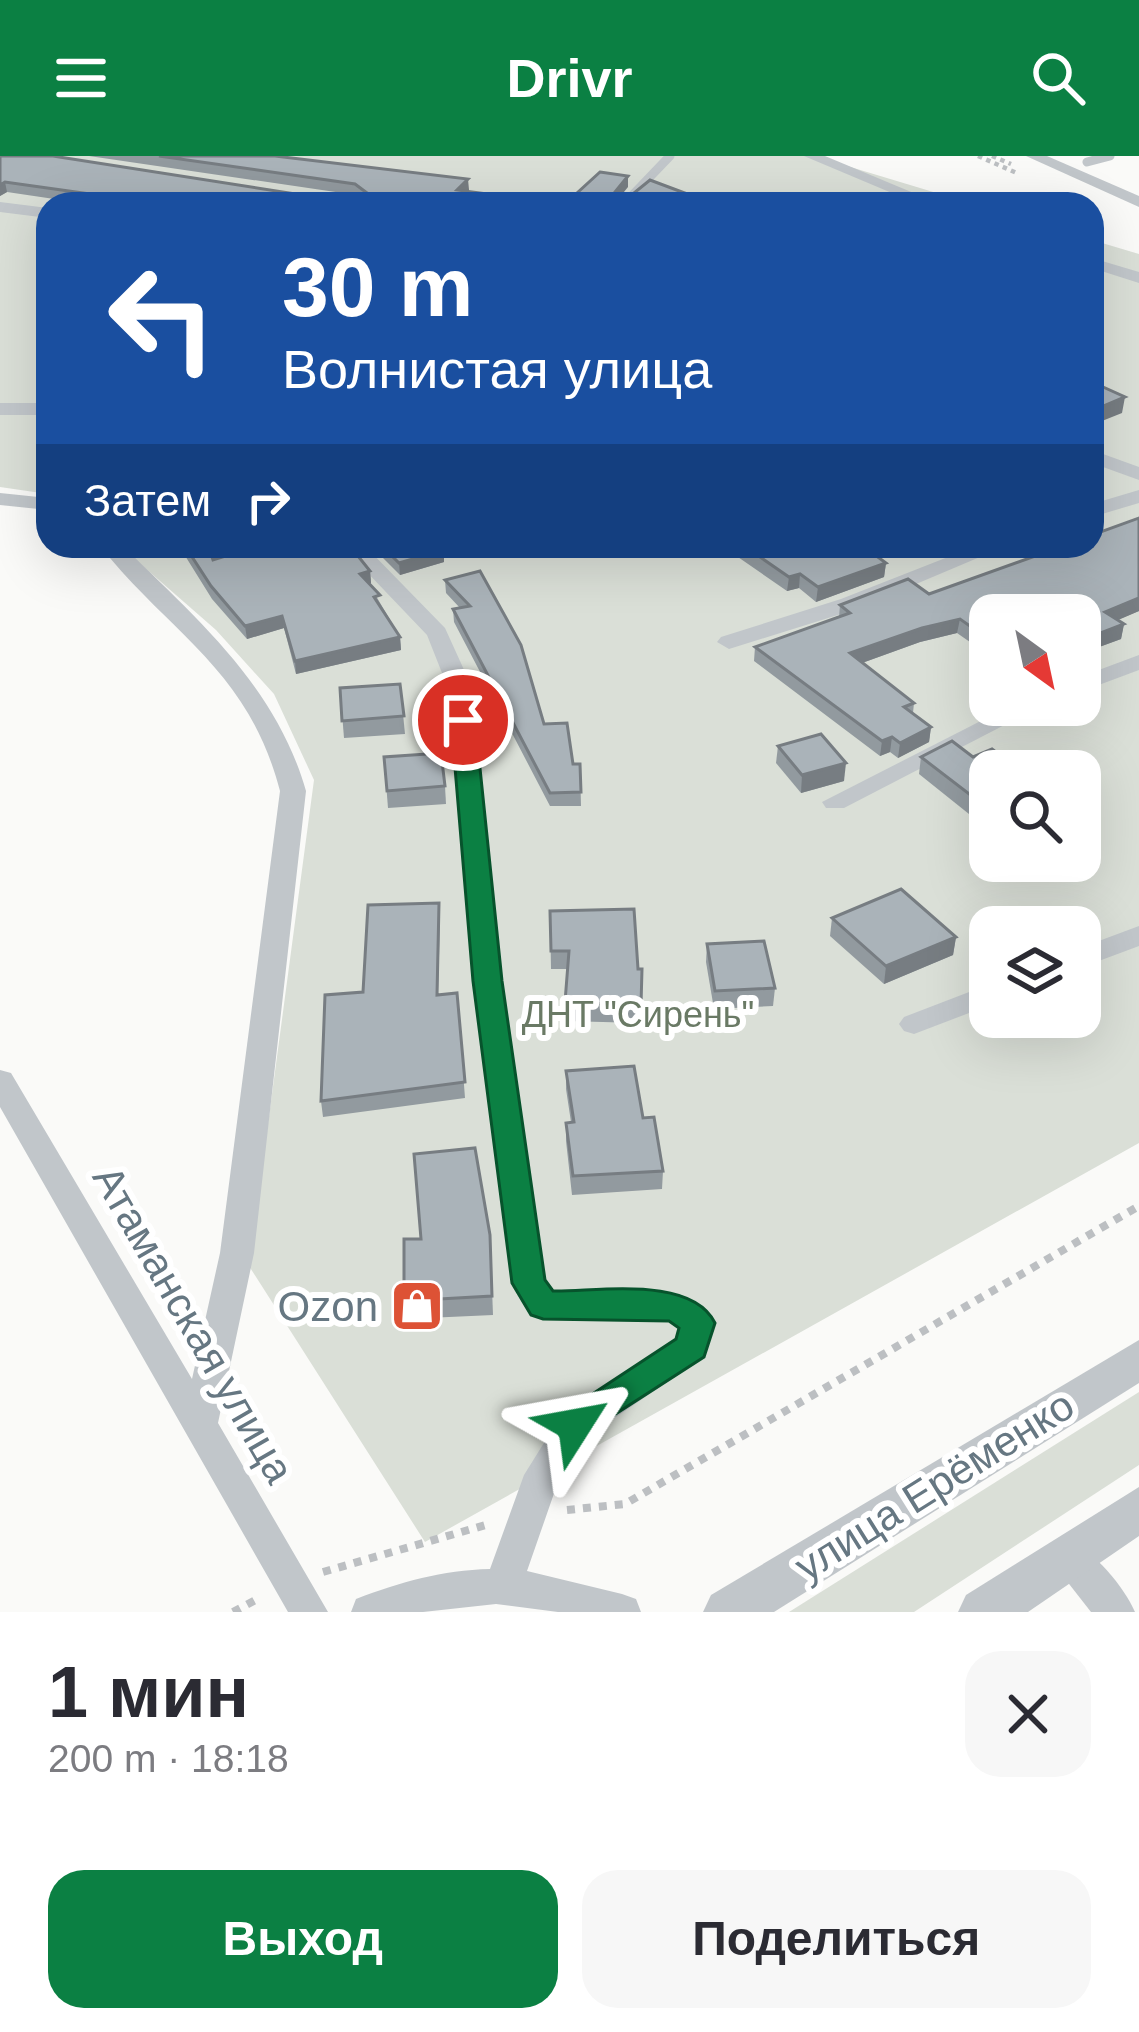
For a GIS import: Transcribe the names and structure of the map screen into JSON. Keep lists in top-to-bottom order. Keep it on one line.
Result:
{"streets":{"street":["Атаманская улица","улица Ерёменко"]},"parks":["ДНТ \"Сирень\""],"places":{"shop":["Ozon"]},"north":"bottom right","page":{"header":"Drivr","turn":["30 m","Волнистая улица"],"then":"Затем","heading":["1 мин","200 m · 18:18"],"buttons":["Выход","Поделиться"]}}
